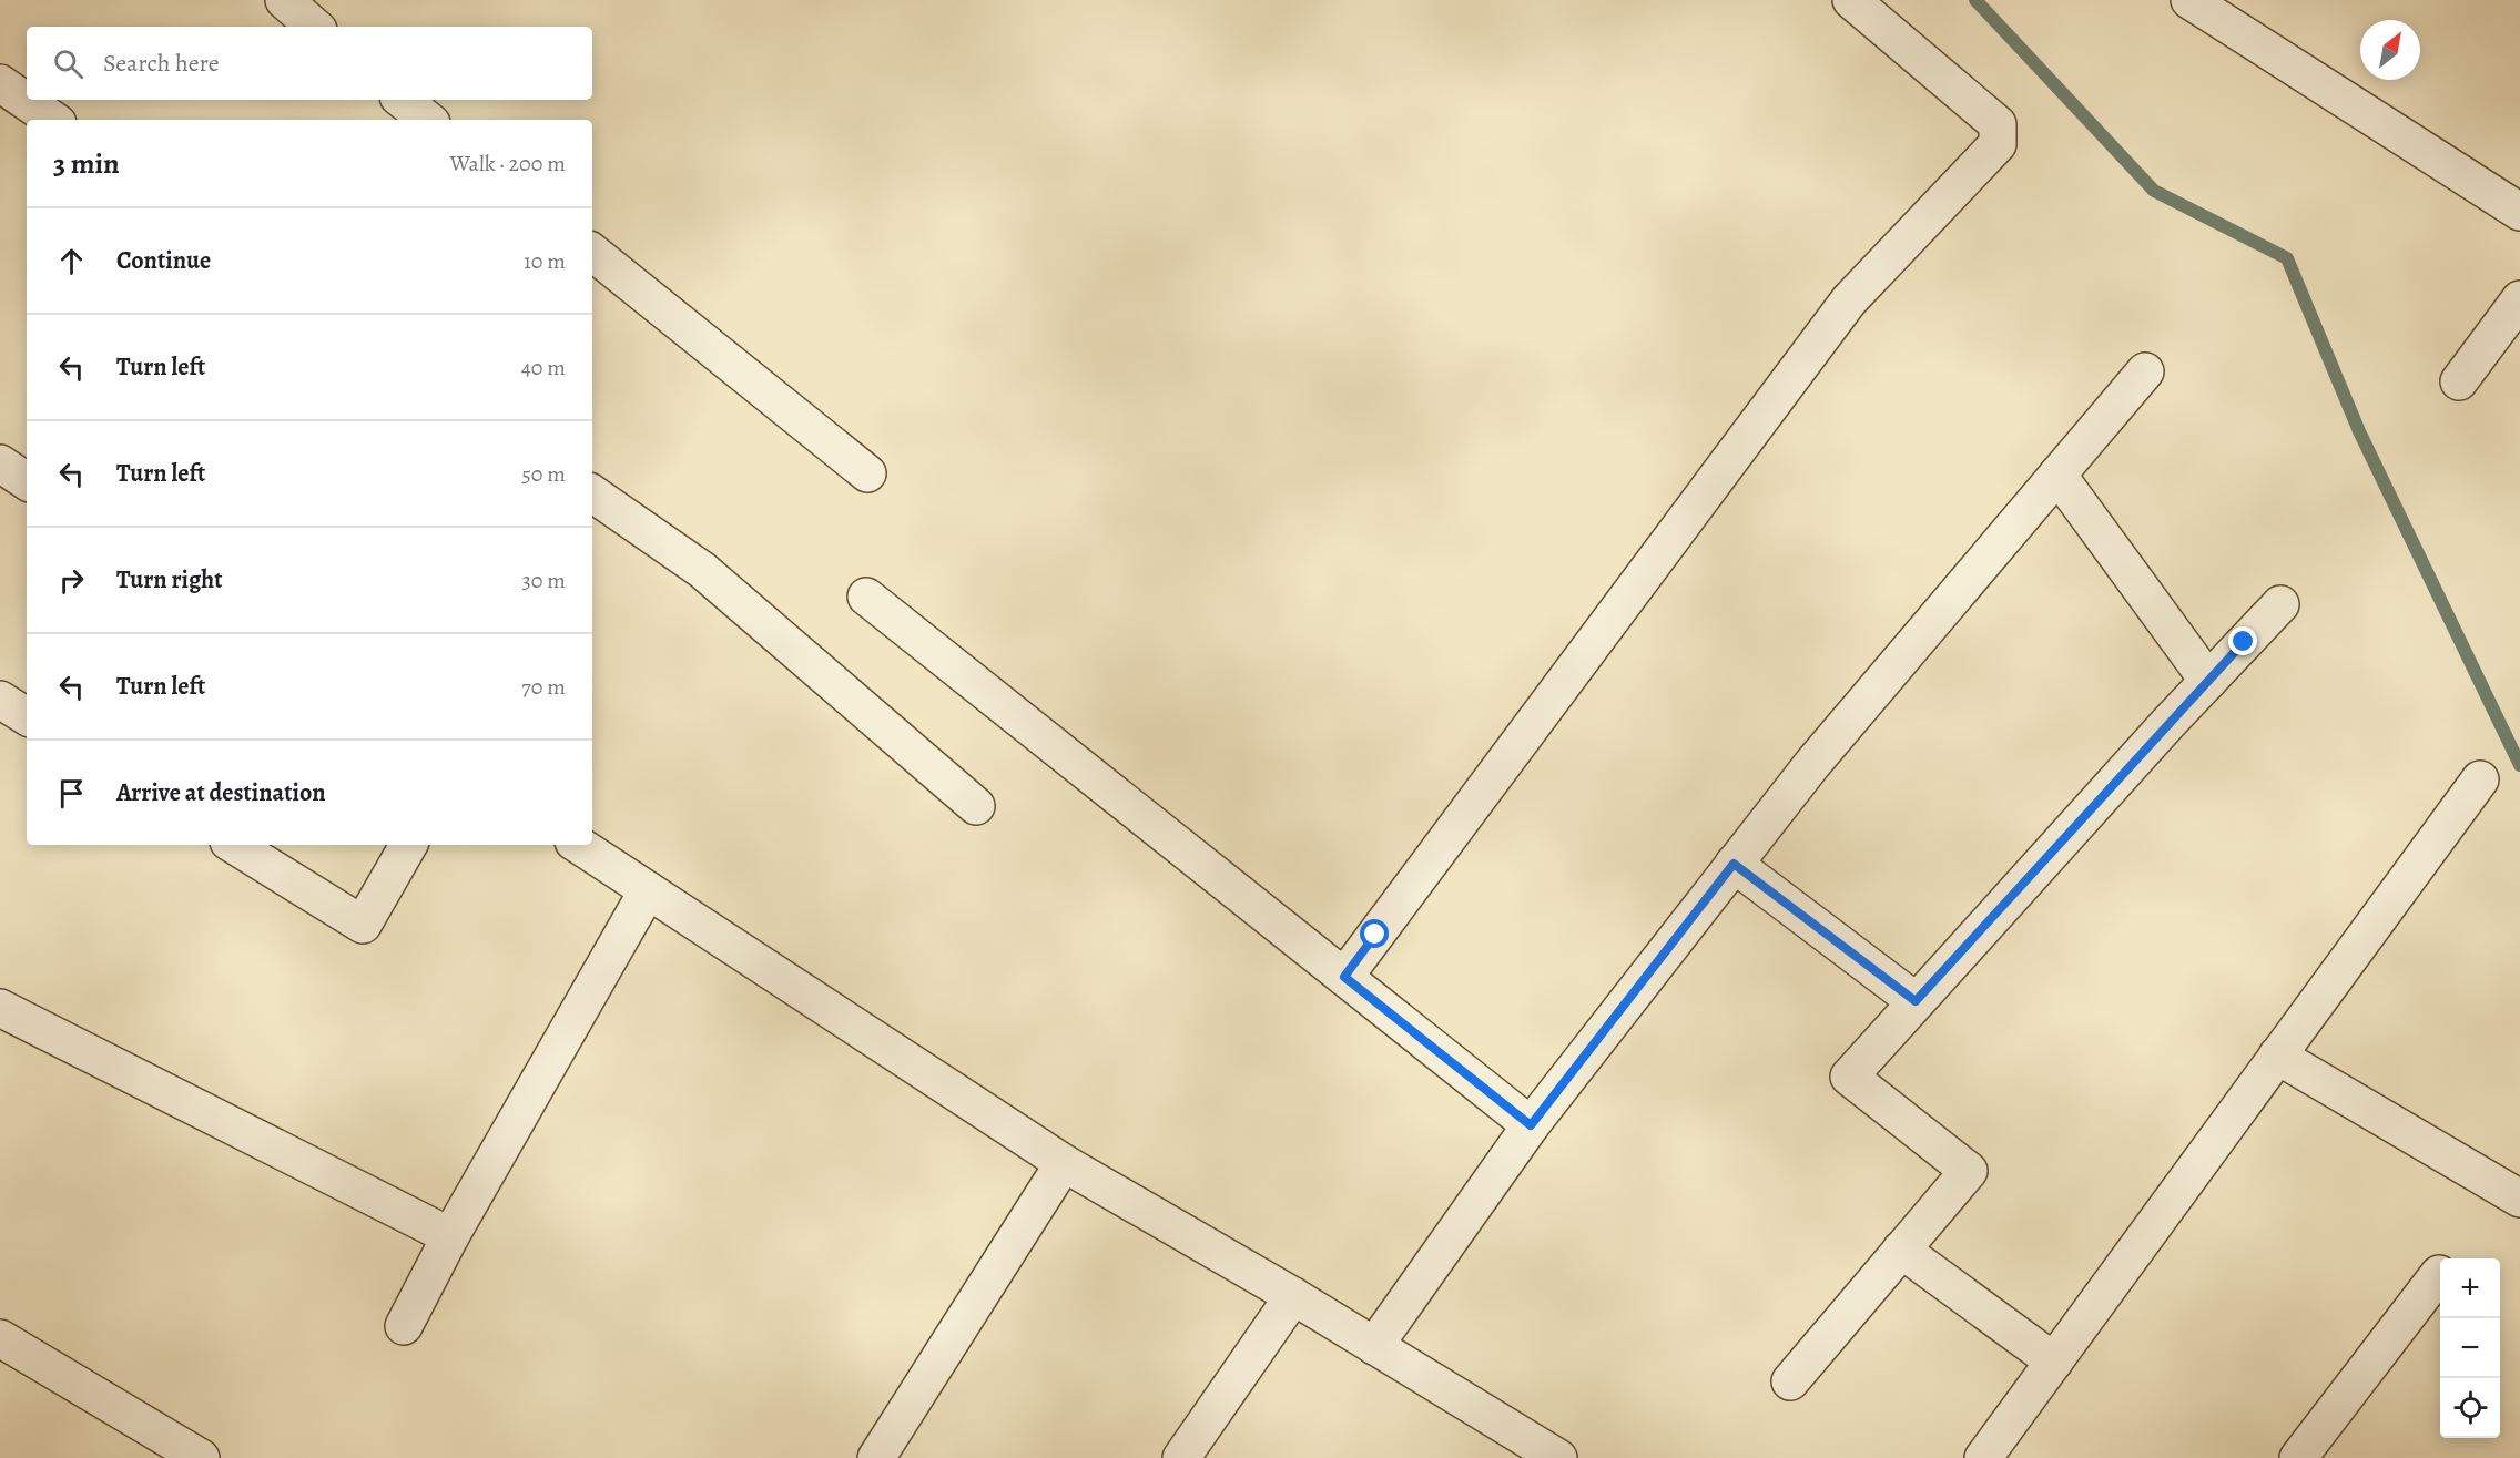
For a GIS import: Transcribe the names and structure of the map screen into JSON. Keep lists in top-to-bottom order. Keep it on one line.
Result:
{"north":"top right","page":{"search":"Search here","heading":["3 min","Walk · 200 m"],"list":[["Continue","10 m"],["Turn left","40 m"],["Turn left","50 m"],["Turn right","30 m"],["Turn left","70 m"],"Arrive at destination"],"map_buttons":["+","−"]}}
